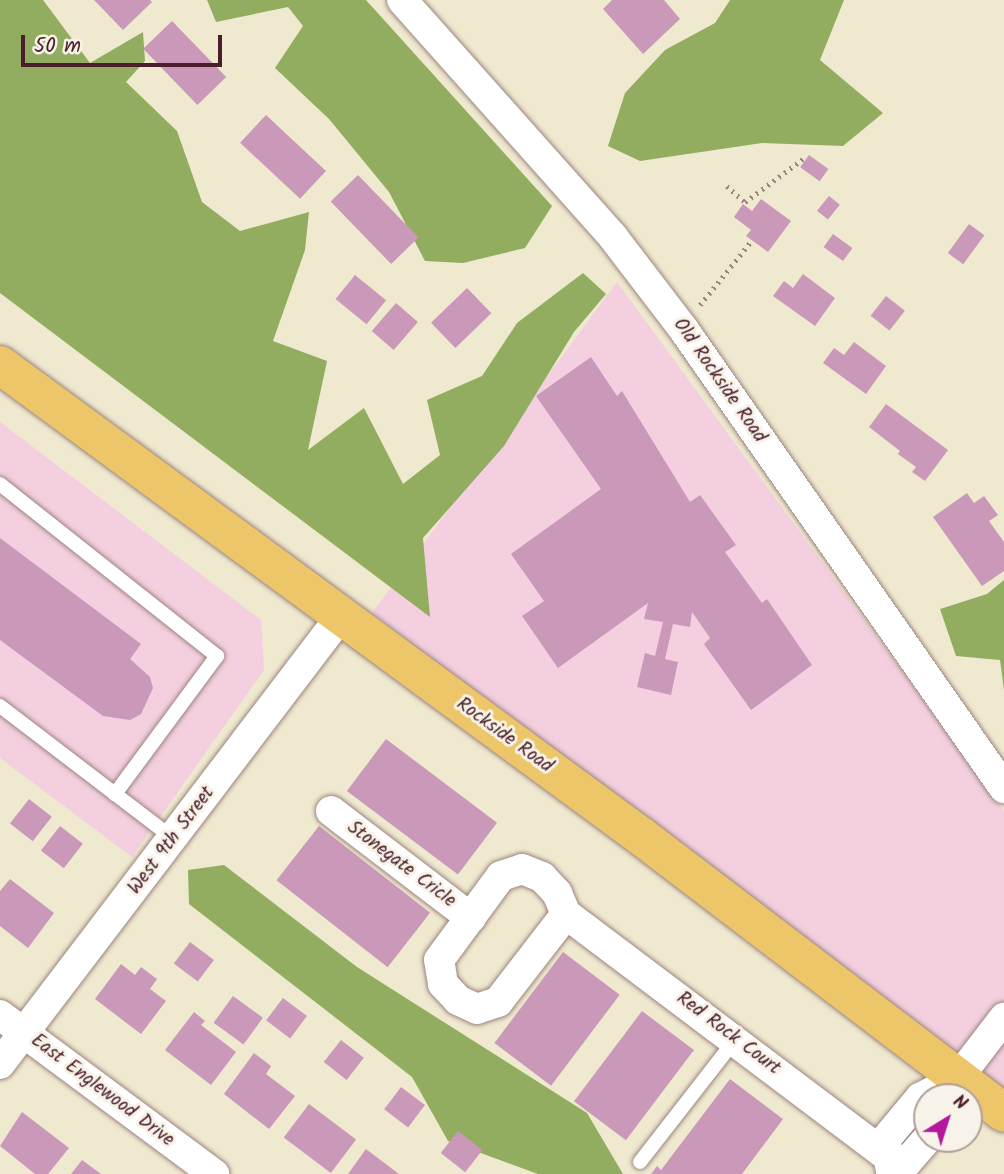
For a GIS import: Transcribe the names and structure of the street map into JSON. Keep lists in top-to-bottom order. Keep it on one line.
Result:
{"streets":{"main road":["Rockside Road"],"street":["Old Rockside Road","West 9th Street","Stonegate Cricle","Red Rock Court","East Englewood Drive"]},"crossings":[["Rockside Road","West 9th Street"],["West 9th Street","East Englewood Drive"],["Stonegate Cricle","Red Rock Court"]],"scale_bar":"50 m","north":"top right"}
